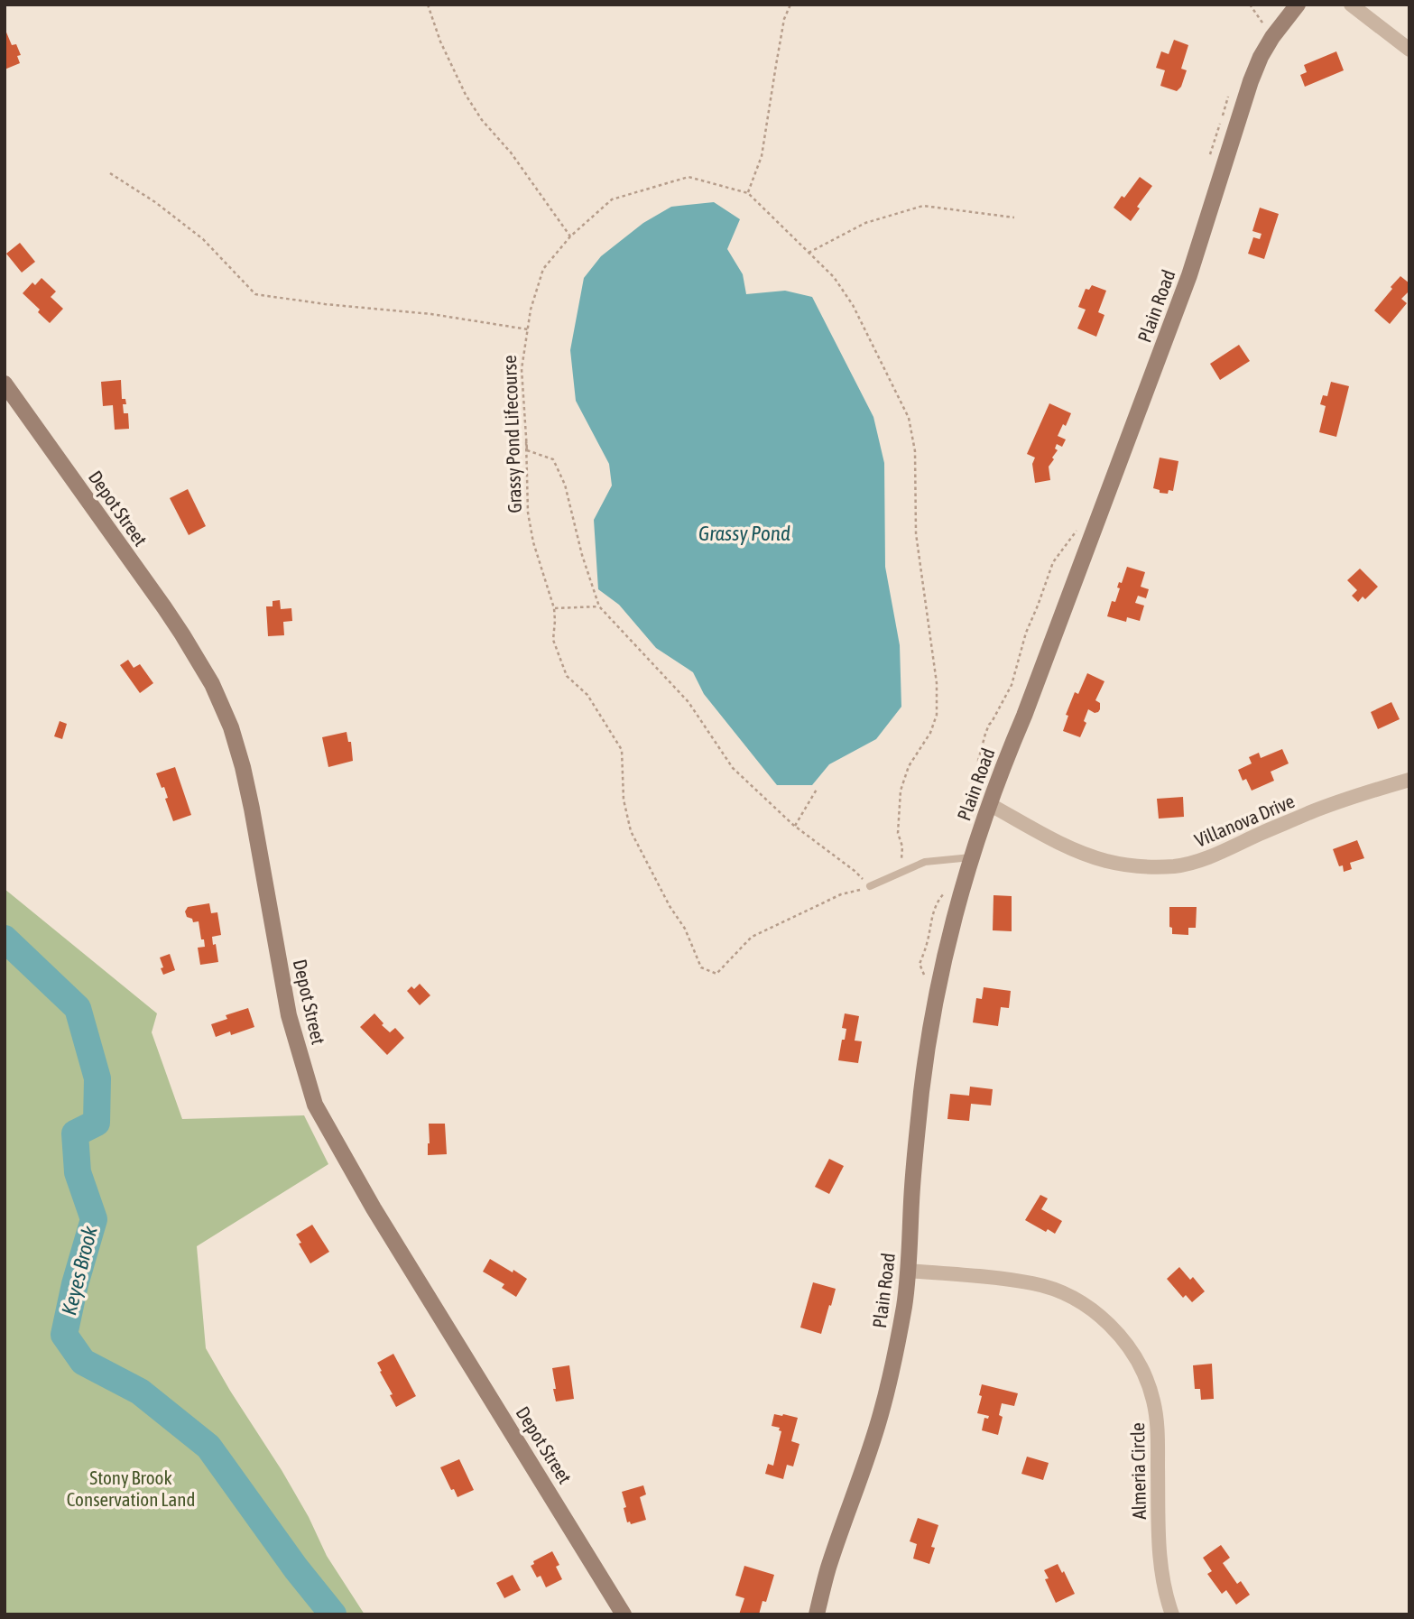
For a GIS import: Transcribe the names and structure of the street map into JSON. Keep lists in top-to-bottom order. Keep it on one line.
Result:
{"streets":{"main road":["Plain Road","Depot Street"],"street":["Villanova Drive","Almeria Circle"],"path":["Grassy Pond Lifecourse"]},"crossings":[["Plain Road","Villanova Drive"],["Plain Road","Almeria Circle"]],"water":["Grassy Pond","Keyes Brook"],"parks":["Stony Brook Conservation Land"]}
